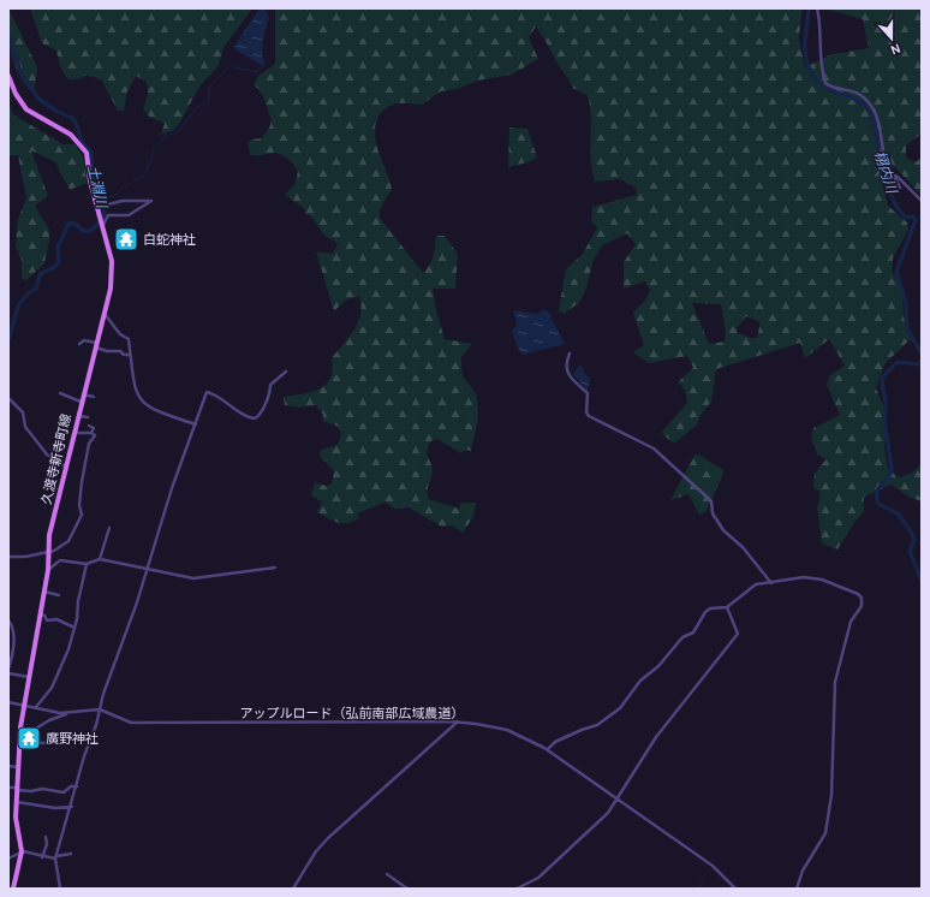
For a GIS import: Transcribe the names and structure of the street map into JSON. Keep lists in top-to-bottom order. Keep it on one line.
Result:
{"streets":{"main road":["久渡寺新寺町線"],"street":["アップルロード（弘前南部広域農道）"]},"crossings":[["久渡寺新寺町線","アップルロード（弘前南部広域農道）"]],"water":["栩内川","土淵川"],"places":{"temple":["白蛇神社","廣野神社"]},"north":"bottom"}
